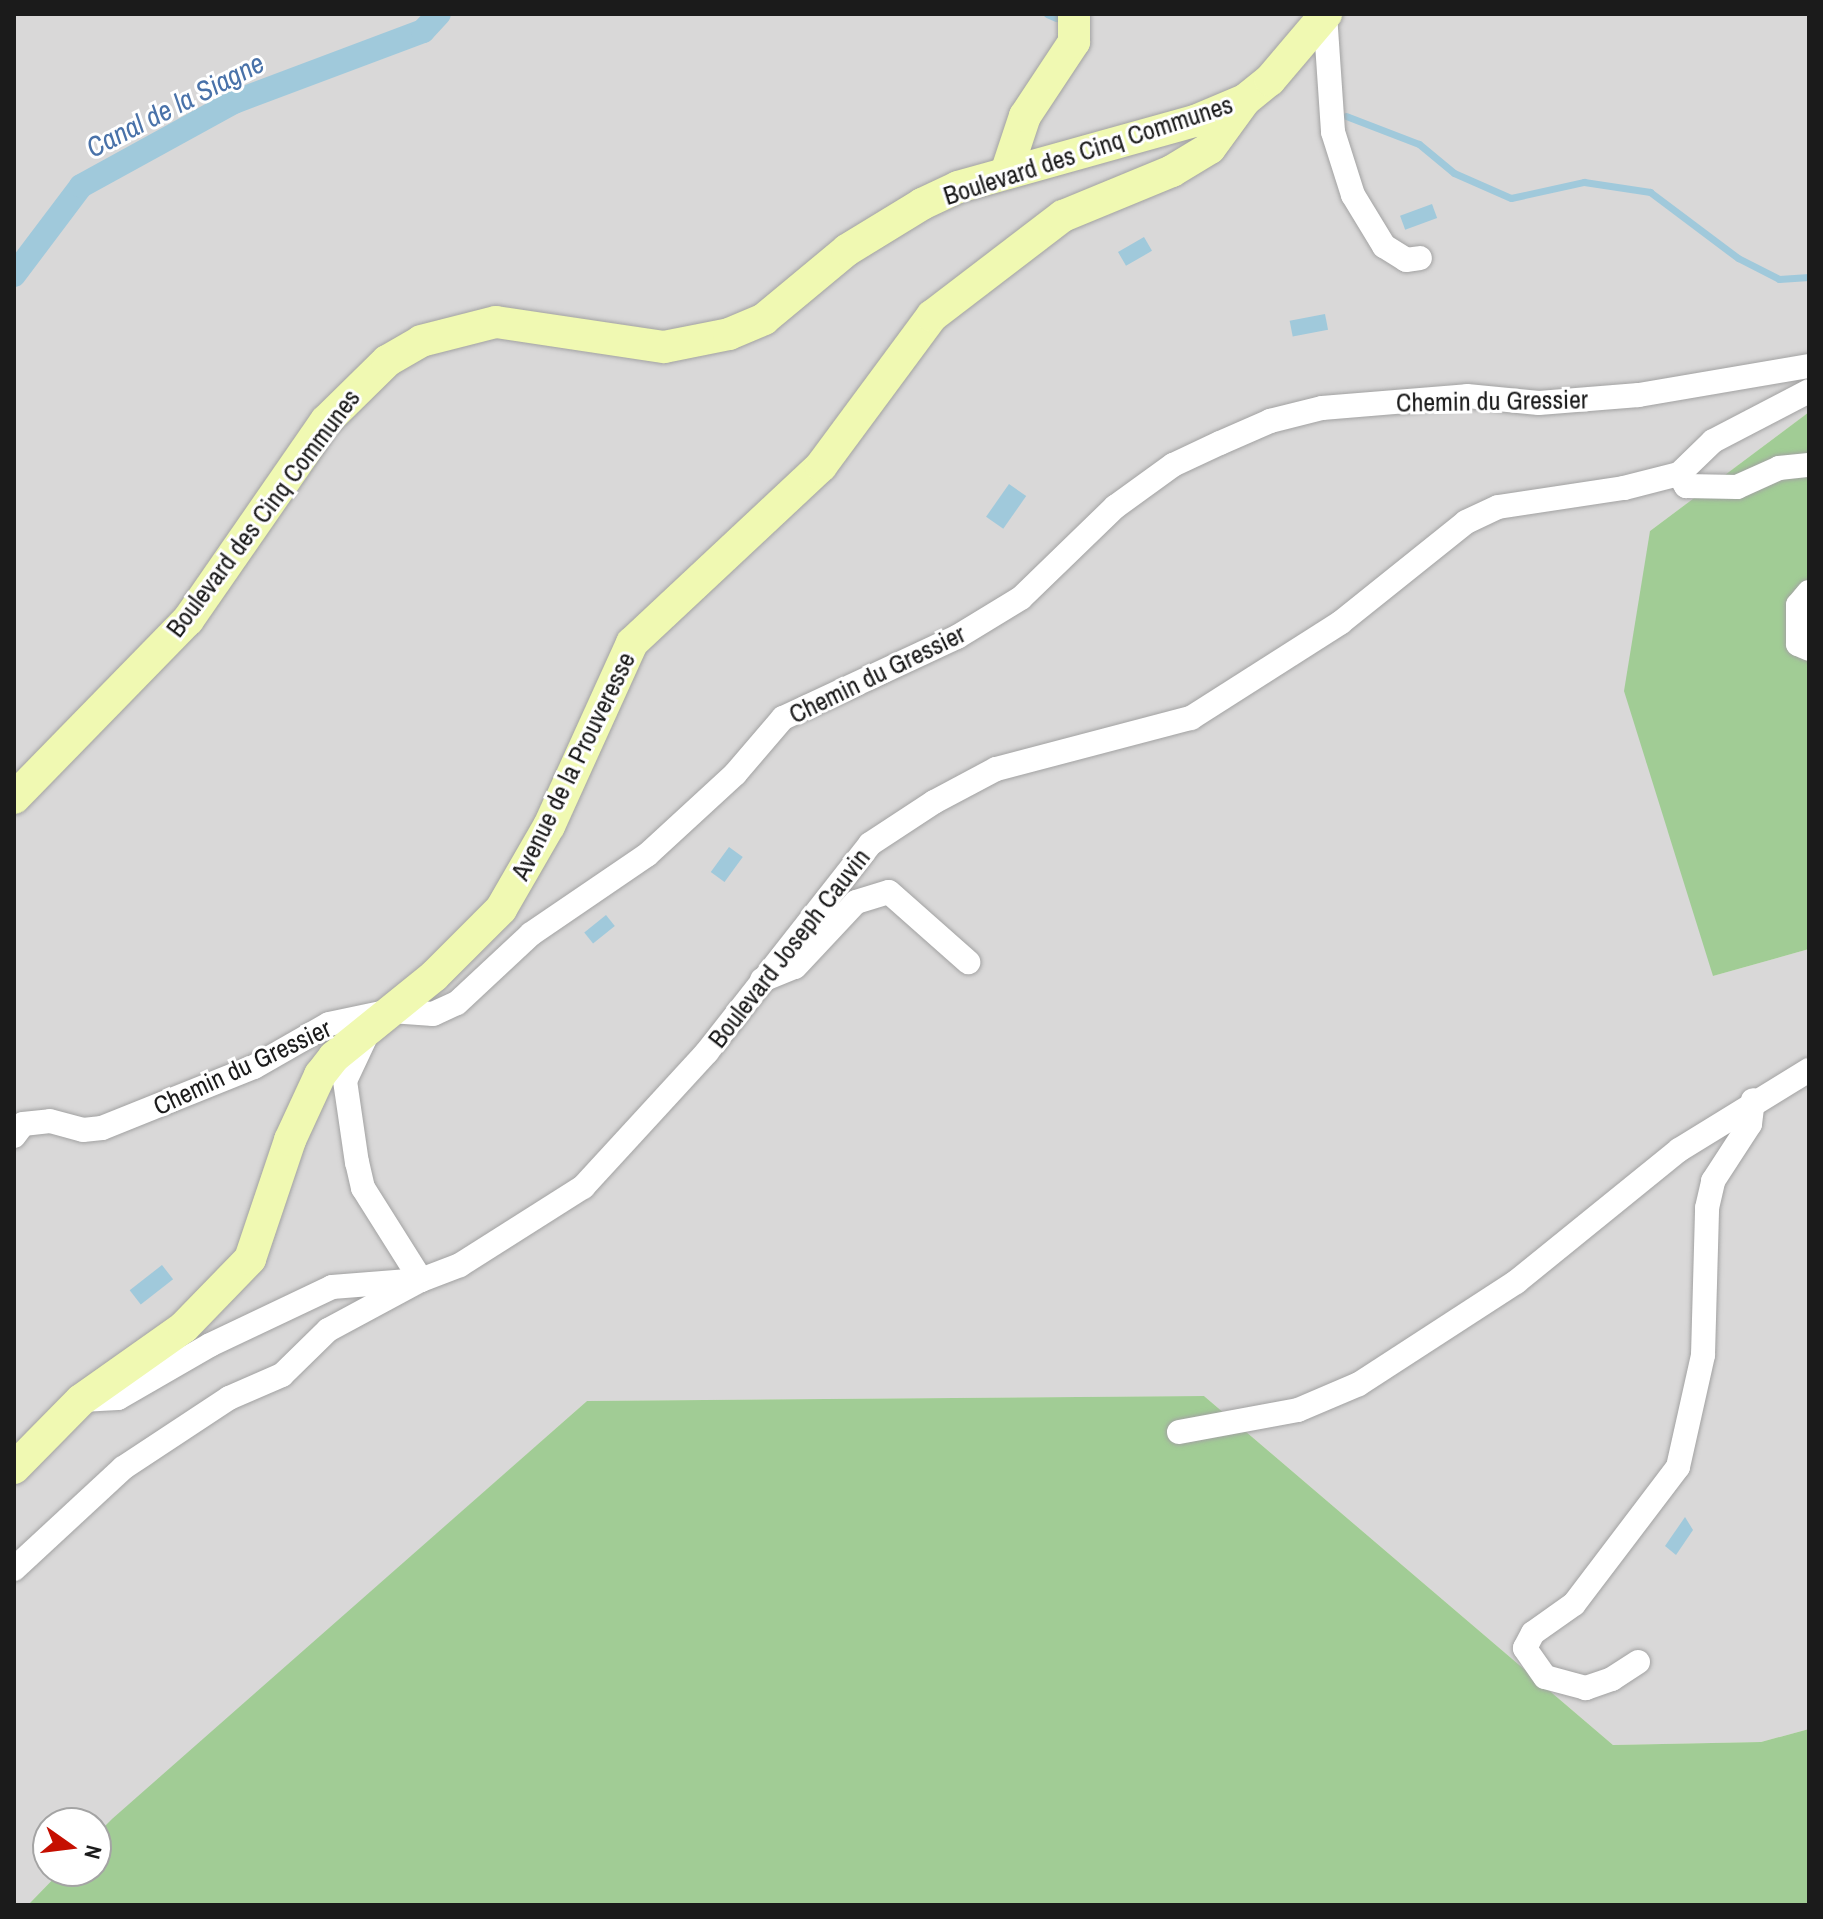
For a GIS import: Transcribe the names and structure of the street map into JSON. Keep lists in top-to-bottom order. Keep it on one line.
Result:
{"streets":{"main road":["Boulevard des Cinq Communes","Avenue de la Prouveresse"],"street":["Chemin du Gressier","Boulevard Joseph Cauvin"]},"crossings":[["Boulevard des Cinq Communes","Avenue de la Prouveresse"],["Chemin du Gressier","Avenue de la Prouveresse"],["Avenue de la Prouveresse","Boulevard Joseph Cauvin"]],"water":["Canal de la Siagne"],"north":"right"}
